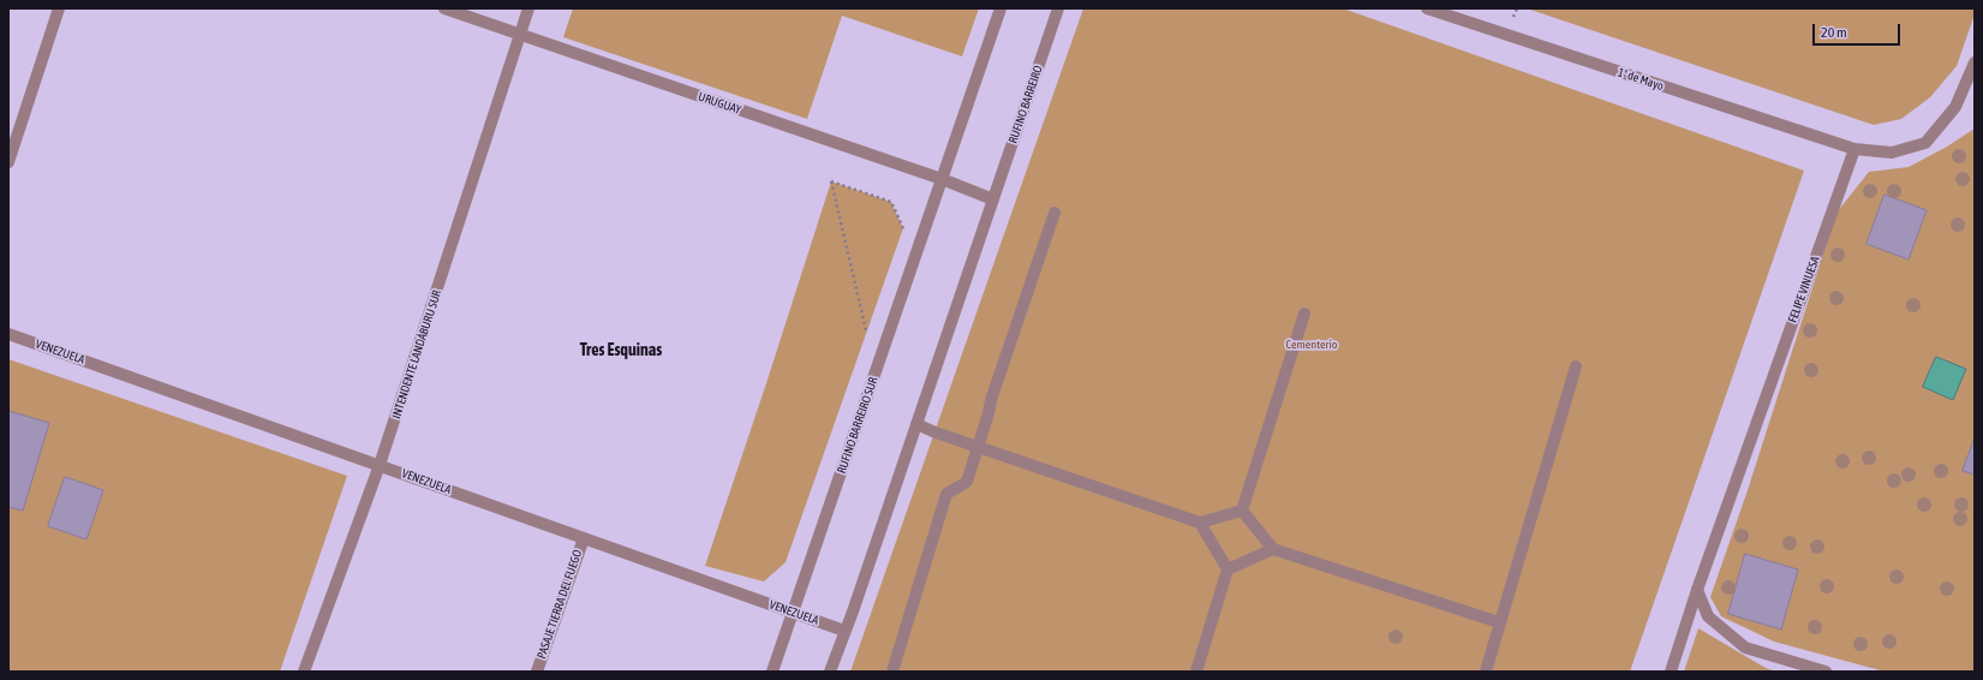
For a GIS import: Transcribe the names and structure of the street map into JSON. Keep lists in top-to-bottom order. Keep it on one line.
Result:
{"streets":{"street":["1º de Mayo","URUGUAY","RUFINO BARREIRO","FELIPE VINUESA","VENEZUELA","INTENDENTE LANDÁBURU SUR","RUFINO BARREIRO SUR","PASAJE TIERRA DEL FUEGO"]},"crossings":[["1º de Mayo","FELIPE VINUESA"],["URUGUAY","RUFINO BARREIRO"],["URUGUAY","INTENDENTE LANDÁBURU SUR"],["URUGUAY","RUFINO BARREIRO SUR"],["VENEZUELA","INTENDENTE LANDÁBURU SUR"],["VENEZUELA","RUFINO BARREIRO SUR"],["VENEZUELA","PASAJE TIERRA DEL FUEGO"]],"districts":["Tres Esquinas"],"parks":["Cementerio"],"scale_bar":"20 m"}
